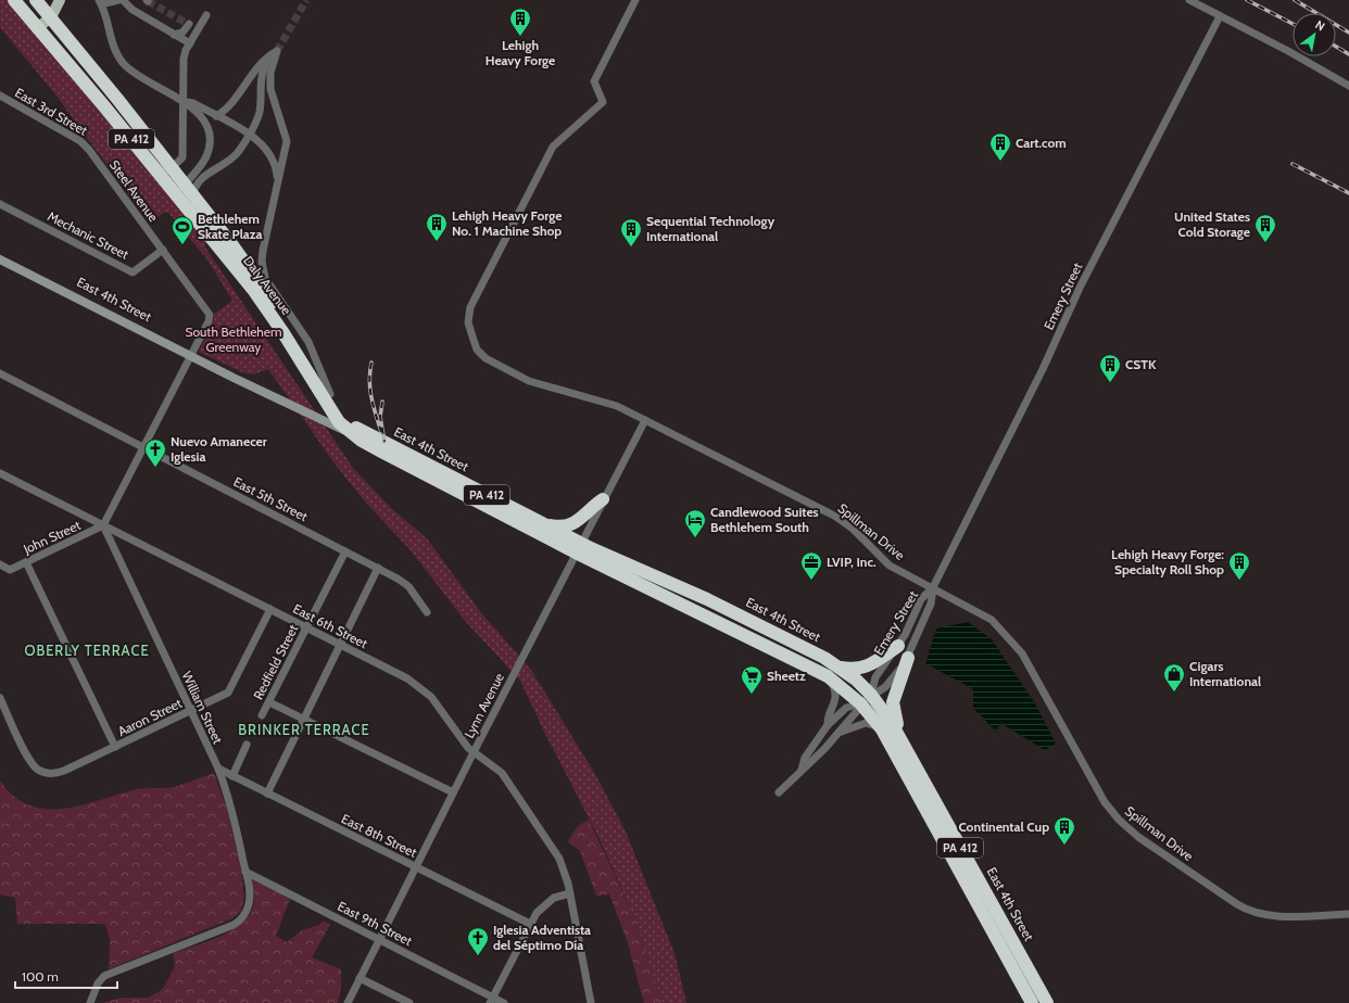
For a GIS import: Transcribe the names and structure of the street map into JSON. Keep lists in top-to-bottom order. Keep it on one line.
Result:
{"streets":{"highway":["PA 412","Daly Avenue","East 4th Street"],"street":["East 3rd Street","Steel Avenue","Mechanic Street","Emery Street","East 5th Street","Spillman Drive","John Street","East 6th Street","Redfield Street","Lynn Avenue","William Street","Aaron Street","East 8th Street","East 9th Street"]},"crossings":[["East 3rd Street","Steel Avenue"],["Steel Avenue","Mechanic Street"],["Steel Avenue","East 4th Street"],["Daly Avenue","East 4th Street"],["Emery Street","East 4th Street"],["Emery Street","Spillman Drive"],["East 4th Street","Lynn Avenue"],["East 5th Street","Redfield Street"],["Spillman Drive","Lynn Avenue"],["John Street","East 6th Street"],["John Street","William Street"],["East 6th Street","Redfield Street"],["East 6th Street","Lynn Avenue"],["East 6th Street","William Street"],["East 6th Street","Aaron Street"],["Lynn Avenue","East 8th Street"],["Lynn Avenue","East 9th Street"],["William Street","Aaron Street"],["William Street","East 8th Street"],["William Street","East 9th Street"]],"districts":["OBERLY TERRACE","BRINKER TERRACE"],"parks":["South Bethlehem Greenway"],"places":{"building":["Lehigh Heavy Forge","Cart.com","Lehigh Heavy Forge No. 1 Machine Shop","United States Cold Storage","Sequential Technology International","CSTK","Lehigh Heavy Forge: Specialty Roll Shop","Continental Cup"],"sports":["Bethlehem Skate Plaza"],"church":["Nuevo Amanecer Iglesia","Iglesia Adventista del Séptimo Día"],"hotel":["Candlewood Suites Bethlehem South"],"office":["LVIP, Inc."],"shop":["Cigars International"],"supermarket":["Sheetz"]},"scale_bar":"100 m","north":"top right"}
